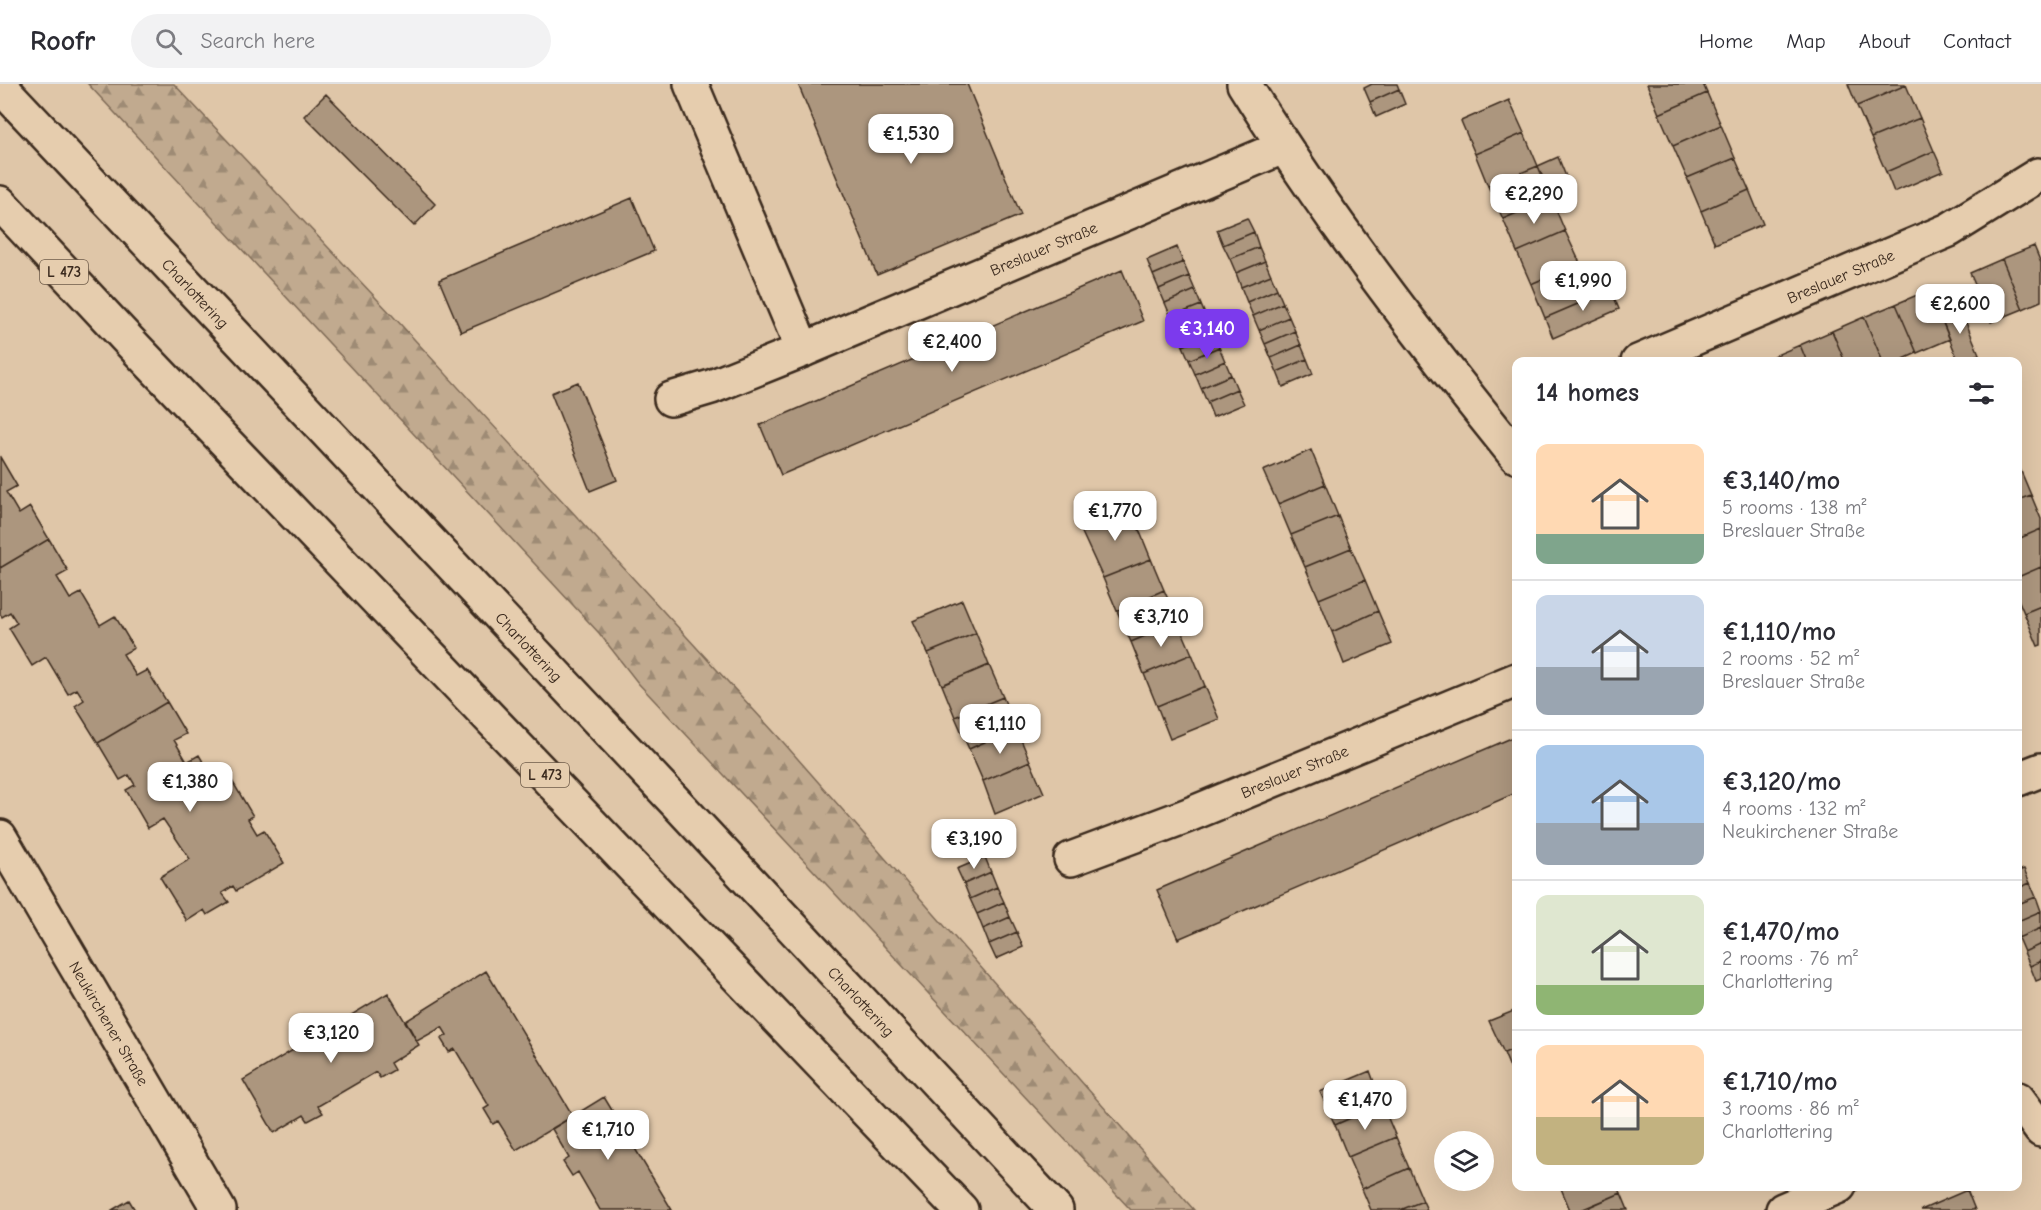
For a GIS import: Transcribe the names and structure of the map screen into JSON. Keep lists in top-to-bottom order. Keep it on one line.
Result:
{"streets":{"main road":["Breslauer Straße","L 473","Charlottering","Neukirchener Straße"]},"page":{"header":"Roofr","search":"Search here","nav":["Home","Map","About","Contact"],"price":["€1,530","€2,290","€1,990","€2,600","€3,140","€2,400","€1,770","€3,710","€1,110","€1,380","€3,190","€3,120","€1,470","€1,710"],"heading":"14 homes","list":[{"name":"€3,140/mo","note":"5 rooms · 138 m² · Breslauer Straße"},{"name":"€1,110/mo","note":"2 rooms · 52 m² · Breslauer Straße"},{"name":"€3,120/mo","note":"4 rooms · 132 m² · Neukirchener Straße"},{"name":"€1,470/mo","note":"2 rooms · 76 m² · Charlottering"},{"name":"€1,710/mo","note":"3 rooms · 86 m² · Charlottering"}]}}
